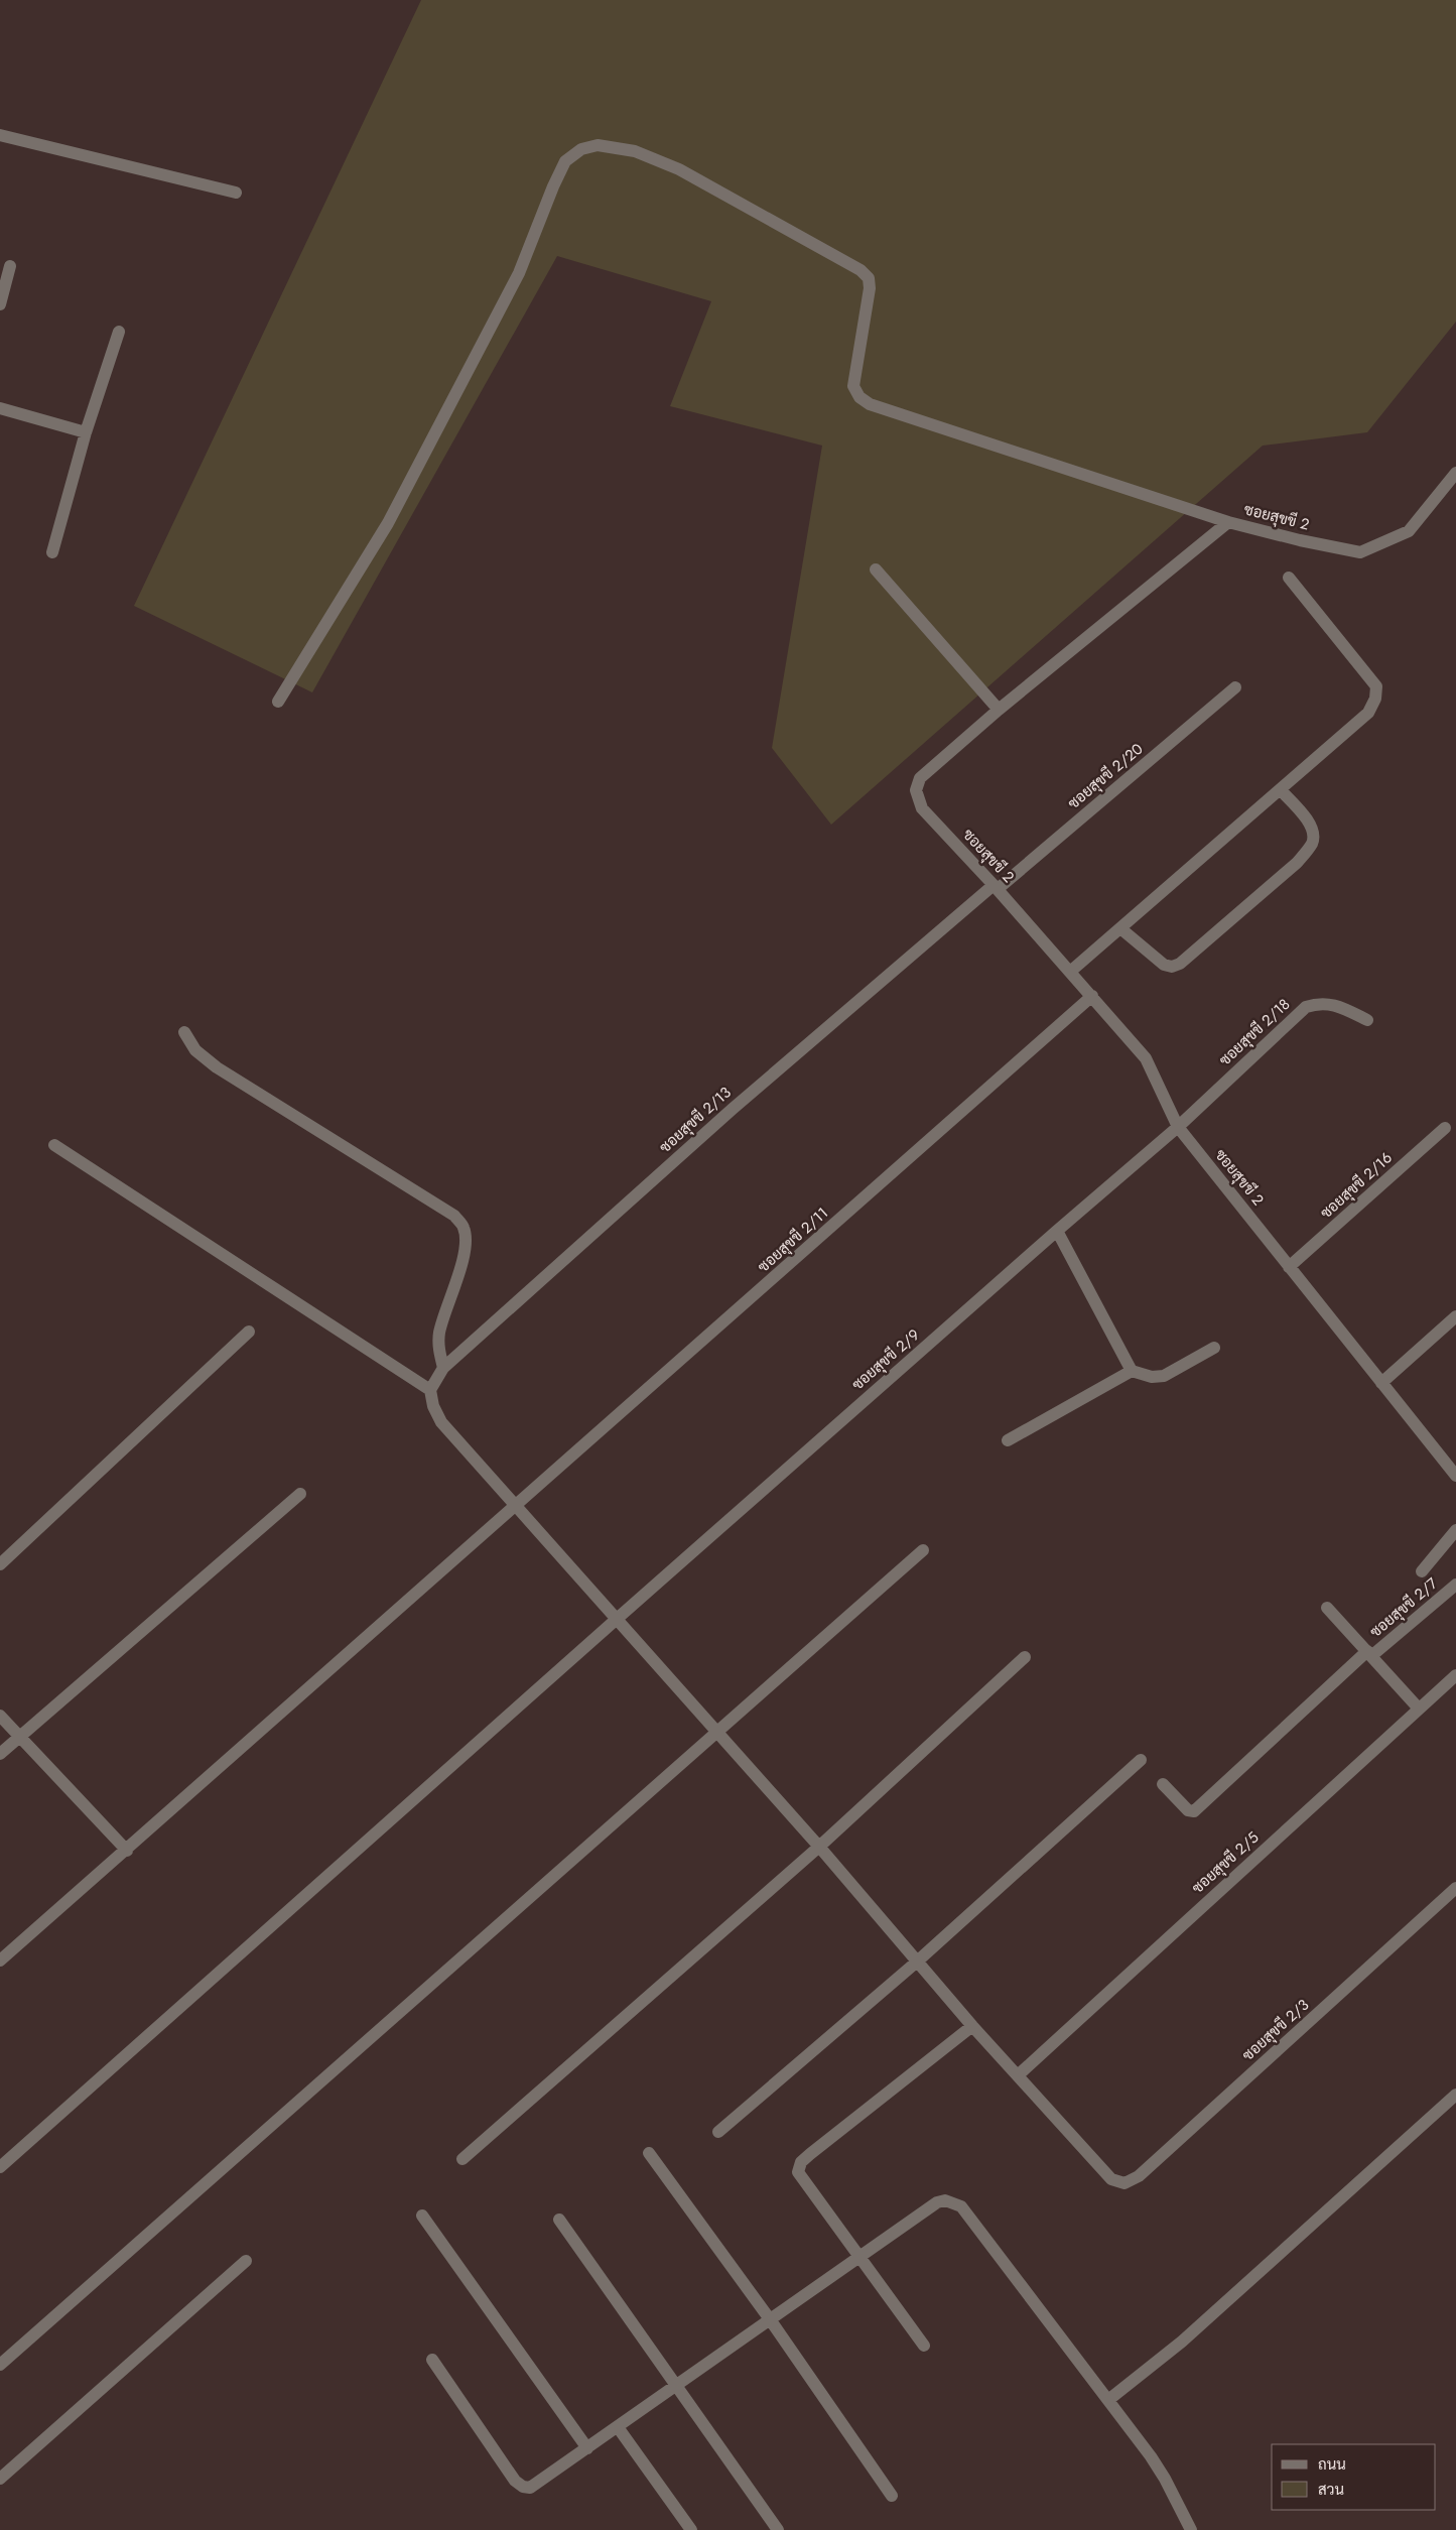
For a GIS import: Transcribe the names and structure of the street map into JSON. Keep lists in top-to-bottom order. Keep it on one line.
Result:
{"streets":{"street":["ซอยสุขขี 2","ซอยสุขขี 2/20","ซอยสุขขี 2/18","ซอยสุขขี 2/13","ซอยสุขขี 2/16","ซอยสุขขี 2/11","ซอยสุขขี 2/9","ซอยสุขขี 2/7","ซอยสุขขี 2/5","ซอยสุขขี 2/3"]},"crossings":[["ซอยสุขขี 2","ซอยสุขขี 2/20"],["ซอยสุขขี 2","ซอยสุขขี 2/18"],["ซอยสุขขี 2","ซอยสุขขี 2/13"],["ซอยสุขขี 2","ซอยสุขขี 2/16"],["ซอยสุขขี 2","ซอยสุขขี 2/11"],["ซอยสุขขี 2","ซอยสุขขี 2/9"],["ซอยสุขขี 2/20","ซอยสุขขี 2/13"],["ซอยสุขขี 2/18","ซอยสุขขี 2/9"],["ซอยสุขขี 2/5","ซอยสุขขี 2/3"]],"legend":["ถนน","สวน"]}
